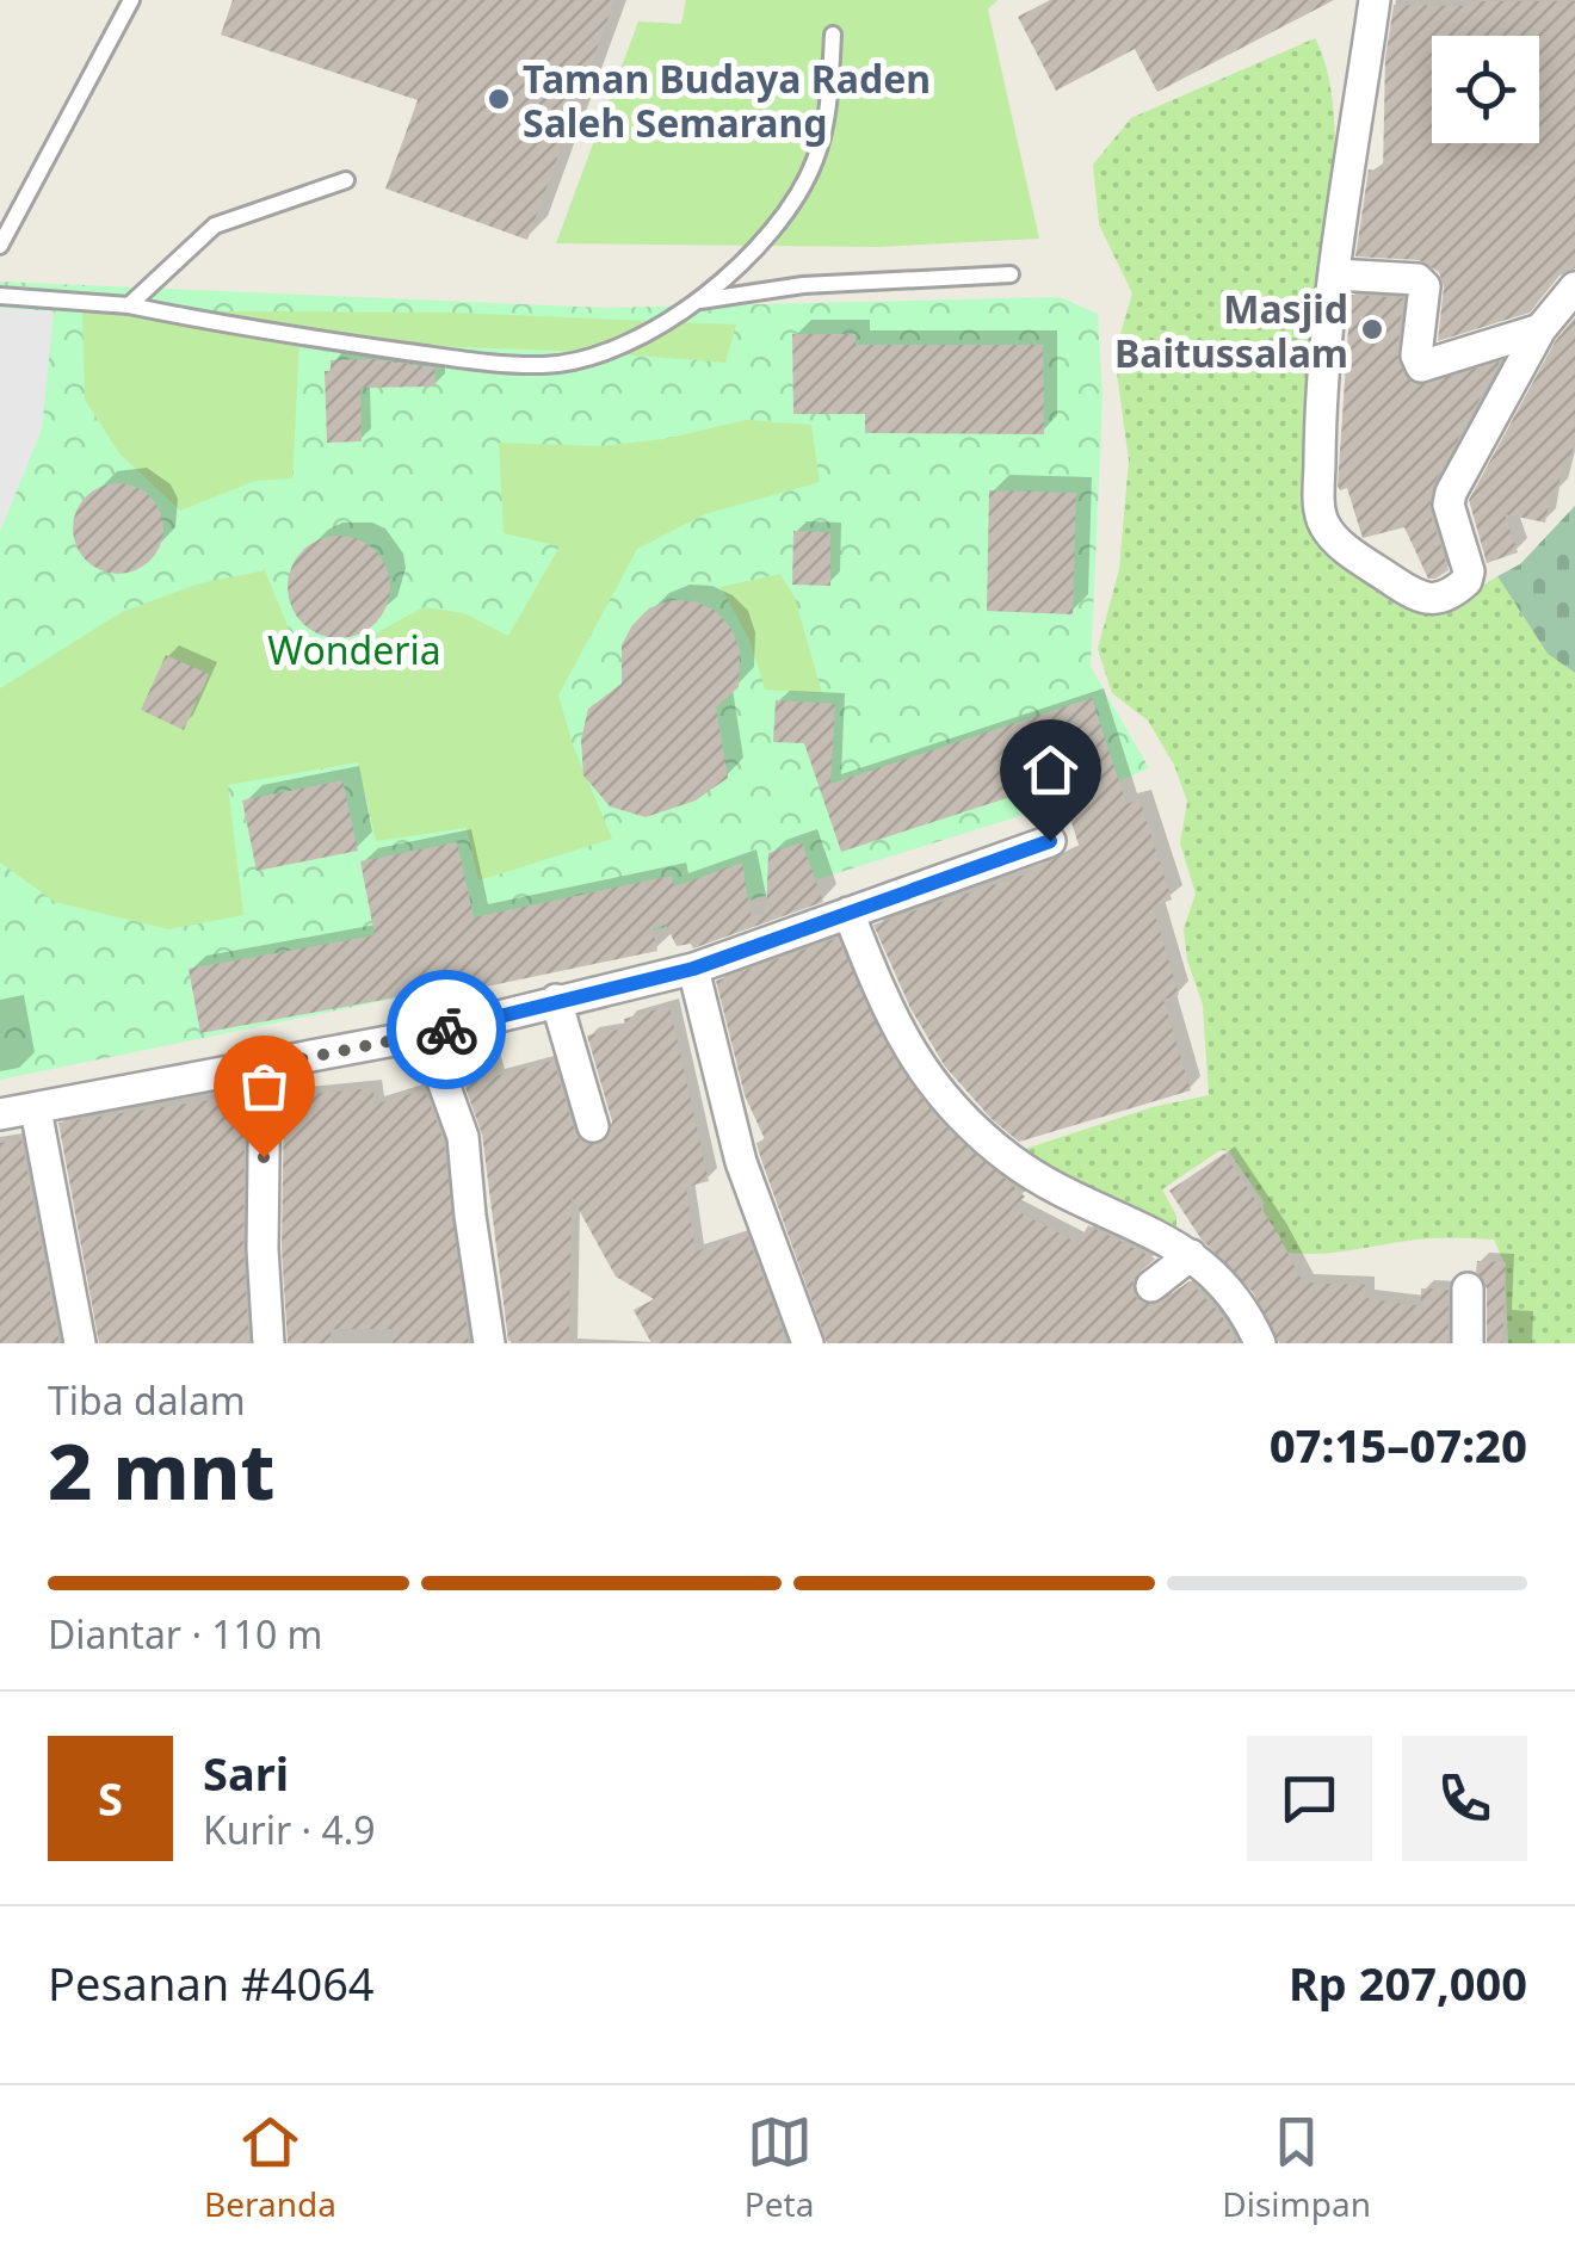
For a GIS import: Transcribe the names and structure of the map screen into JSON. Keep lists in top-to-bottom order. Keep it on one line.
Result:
{"parks":["Wonderia"],"places":["Taman Budaya Raden Saleh Semarang","Masjid Baitussalam"],"page":{"heading":["2 mnt","Tiba dalam","07:15–07:20"],"panel":["Sari","Kurir · 4.9","Pesanan #4064","Rp 207,000"],"bar":"Diantar · 110 m","round":"S","tabs":["Beranda","Peta","Disimpan"]}}
